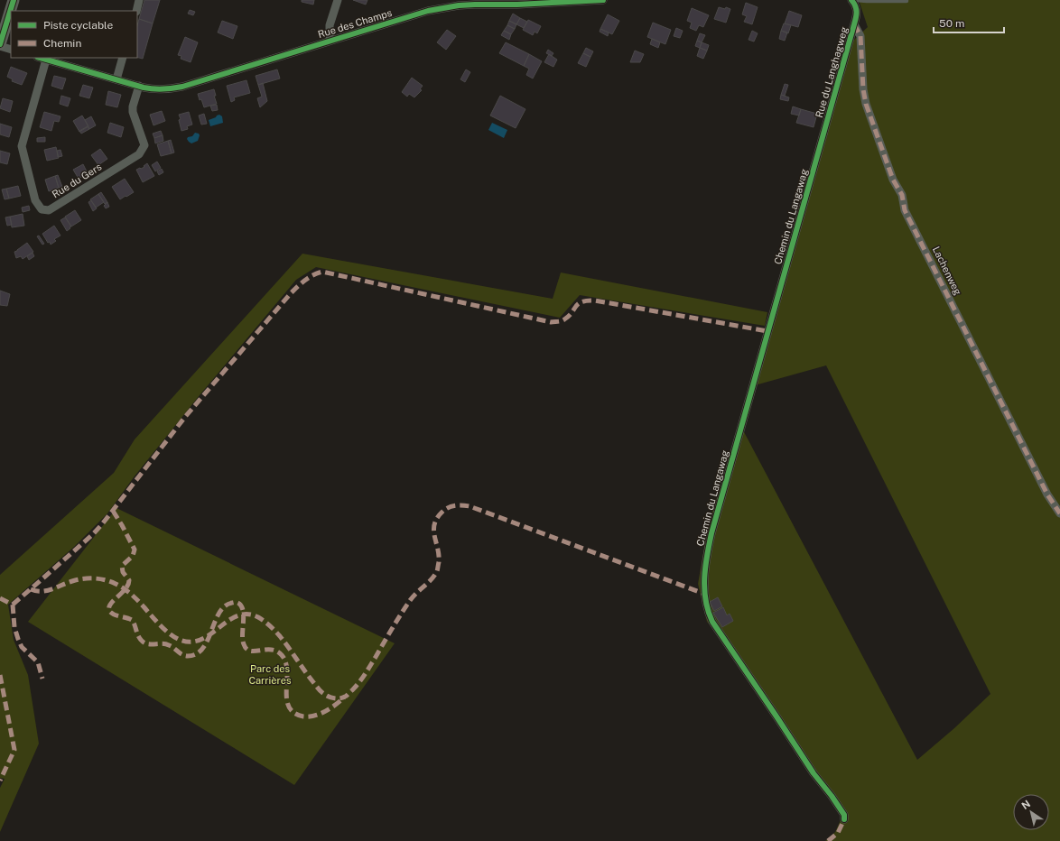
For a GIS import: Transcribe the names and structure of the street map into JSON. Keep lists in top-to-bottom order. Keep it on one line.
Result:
{"streets":{"street":["Rue des Champs","Rue du Langhagweg","Rue du Gers","Chemin du Langawag","Lachenweg"]},"crossings":[["Rue des Champs","Rue du Gers"],["Rue du Langhagweg","Chemin du Langawag"],["Rue du Langhagweg","Lachenweg"]],"parks":["Parc des Carrières"],"legend":["Piste cyclable","Chemin"],"scale_bar":"50 m","north":"top left"}
